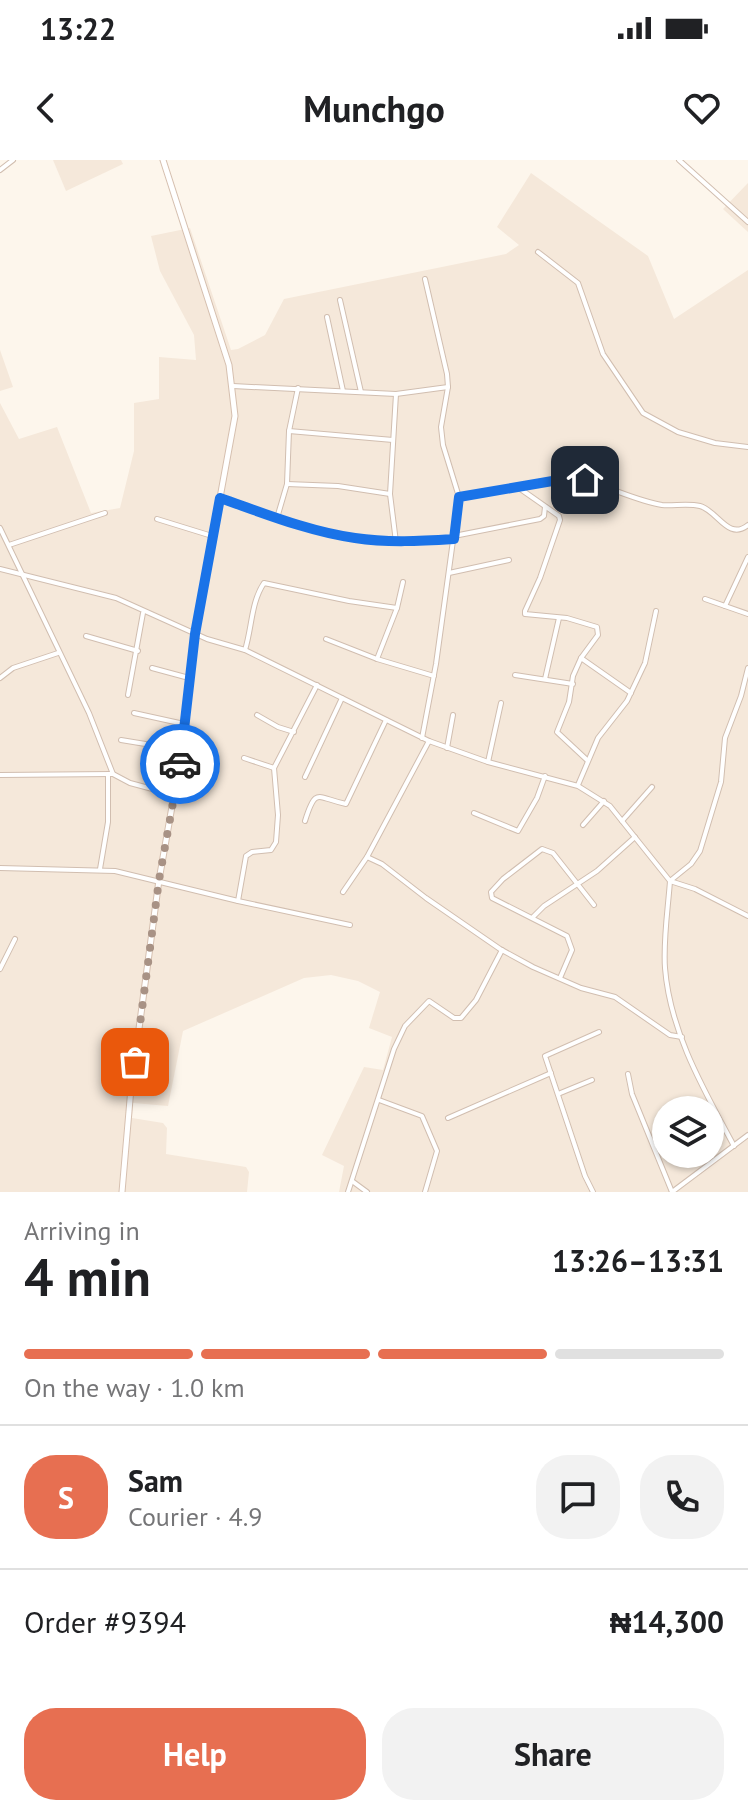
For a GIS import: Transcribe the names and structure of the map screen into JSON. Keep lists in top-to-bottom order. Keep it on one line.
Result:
{"page":{"status":"13:22","header":"Munchgo","heading":["4 min","Arriving in","13:26–13:31"],"panel":["Sam","Courier · 4.9","Order #9394","₦14,300"],"bar":"On the way · 1.0 km","round":"S","buttons":["Help","Share"]}}
